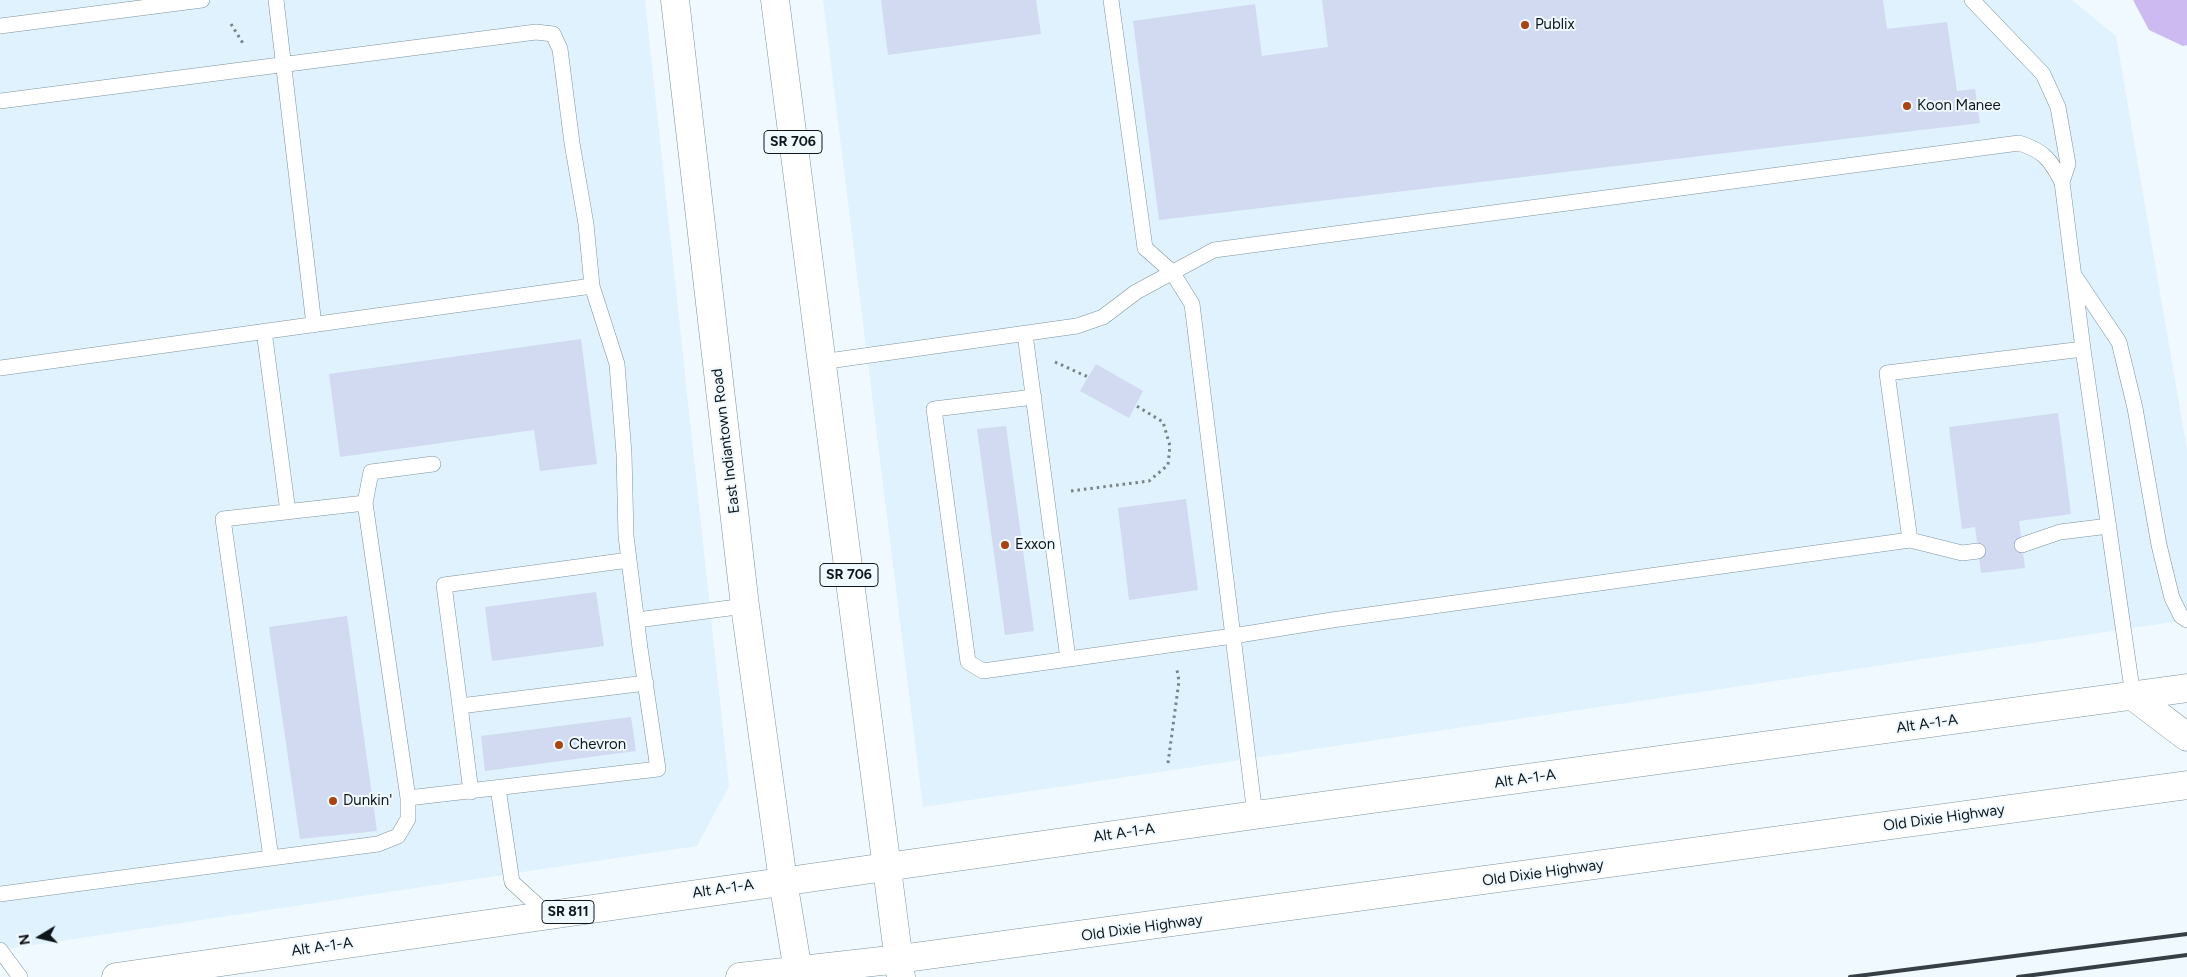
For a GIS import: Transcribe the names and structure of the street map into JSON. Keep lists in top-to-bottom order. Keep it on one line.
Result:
{"streets":{"main road":["SR 706","East Indiantown Road","Alt A-1-A","Old Dixie Highway","SR 811"]},"crossings":[["SR 706","Alt A-1-A"],["SR 706","Old Dixie Highway"],["East Indiantown Road","Alt A-1-A"],["Alt A-1-A","SR 811"]],"places":["Publix","Koon Manee","Exxon","Chevron","Dunkin'"],"north":"left"}
